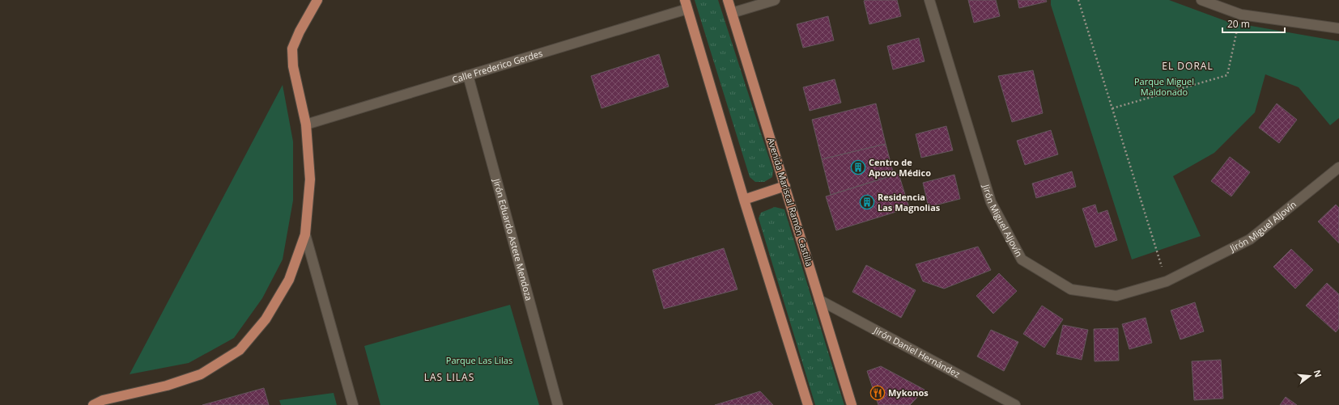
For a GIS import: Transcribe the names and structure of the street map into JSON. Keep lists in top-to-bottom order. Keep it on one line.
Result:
{"streets":{"main road":["Avenida Mariscal Ramón Castilla"],"street":["Calle Frederico Gerdes","Jirón Miguel Aljovín","Jirón Eduardo Astete Mendoza","Jirón Daniel Hernández"]},"crossings":[["Calle Frederico Gerdes","Jirón Eduardo Astete Mendoza"],["Avenida Mariscal Ramón Castilla","Jirón Daniel Hernández"]],"districts":["EL DORAL","LAS LILAS"],"parks":["Parque Miguel Maldonado","Parque Las Lilas"],"places":{"building":["Centro de Apovo Médico","Residencia Las Magnolias"],"restaurant":["Mykonos"]},"scale_bar":"20 m","north":"right"}
